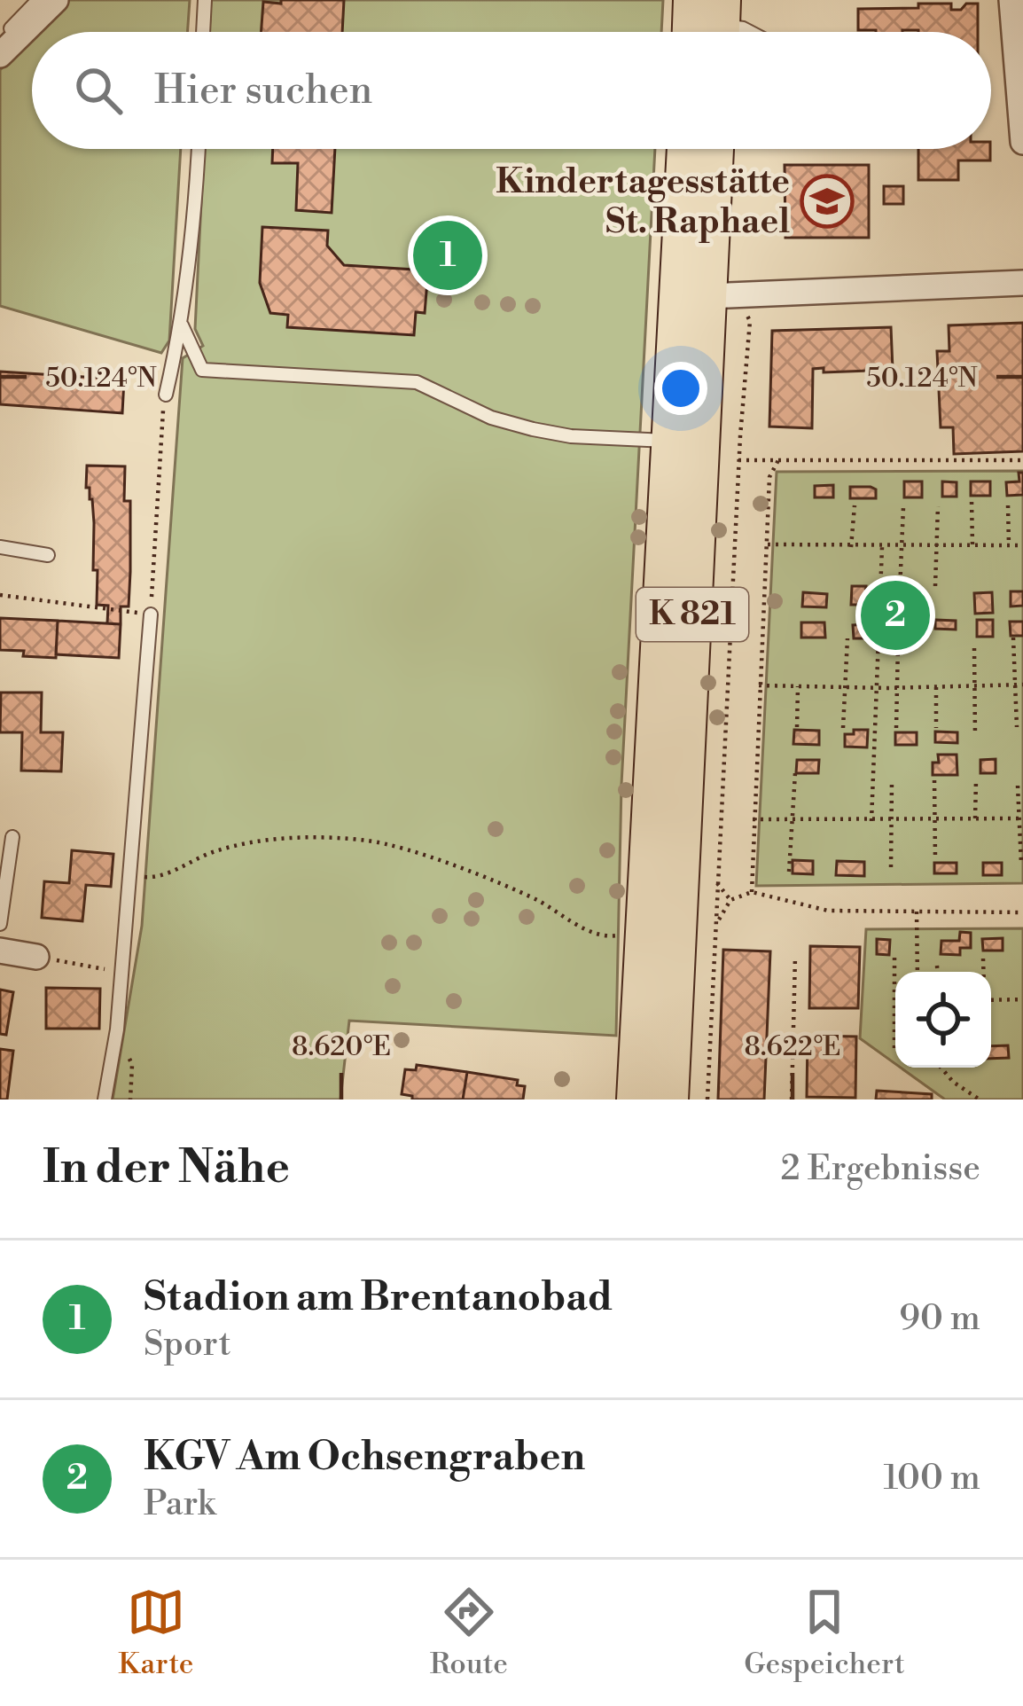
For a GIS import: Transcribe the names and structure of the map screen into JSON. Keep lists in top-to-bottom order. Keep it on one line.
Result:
{"streets":{"main road":["K 821"]},"places":{"school or university":["Kindertagesstätte St. Raphael"]},"page":{"search":"Hier suchen","pins":["1","2"],"heading":["In der Nähe","2 Ergebnisse"],"list":[{"mark":"1","name":"Stadion am Brentanobad","note":"Sport","value":"90 m"},{"mark":"2","name":"KGV Am Ochsengraben","note":"Park","value":"100 m"}],"nav":["Karte","Route","Gespeichert"]},"coordinates":["50.124°N","8.620°E","8.622°E"]}
